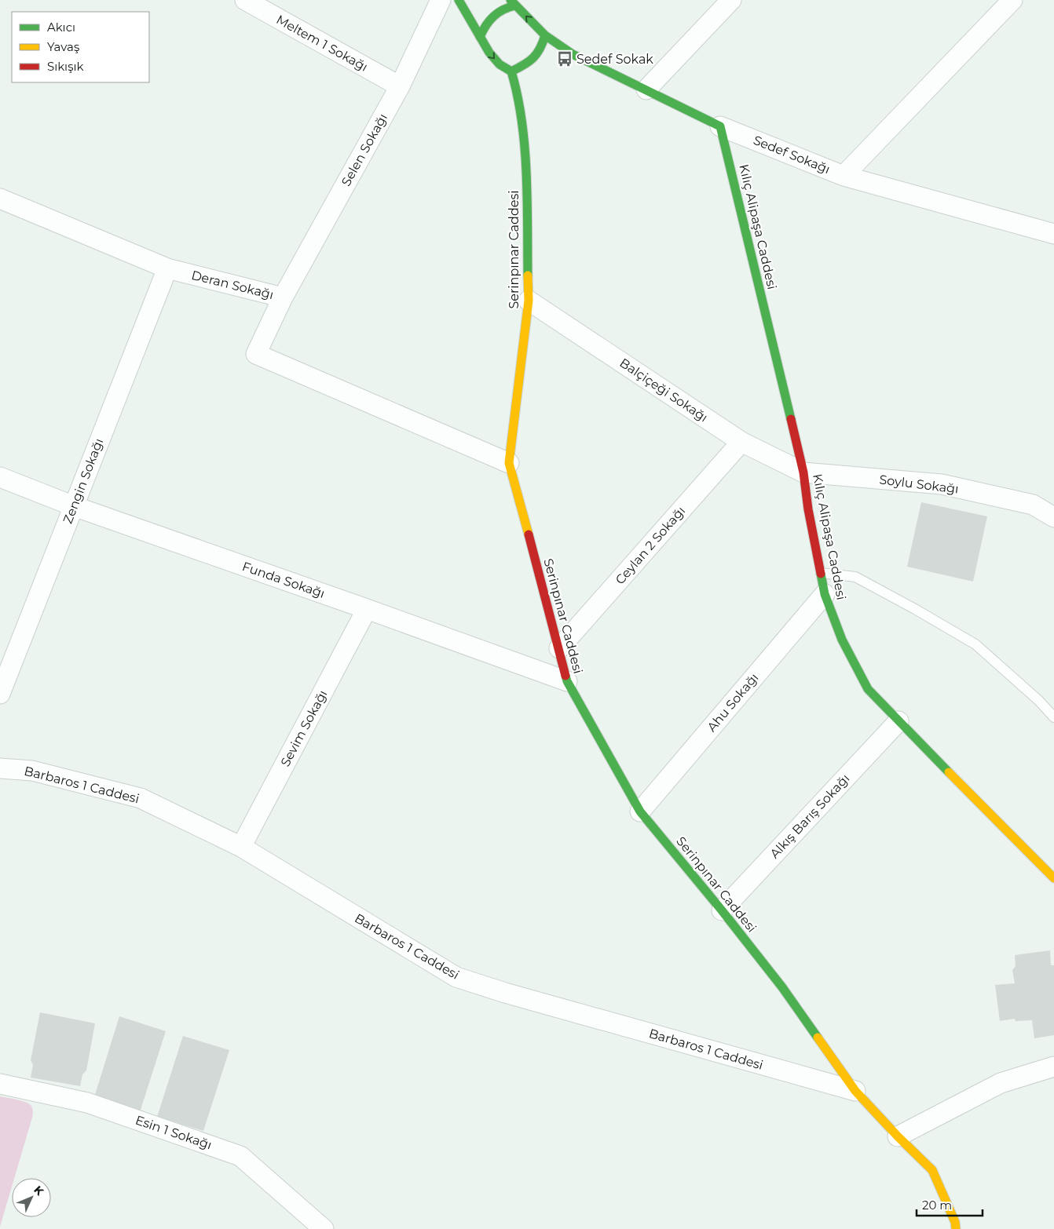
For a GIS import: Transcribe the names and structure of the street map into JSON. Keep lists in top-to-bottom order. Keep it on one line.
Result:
{"streets":{"street":["Meltem 1 Sokağı","Selen Sokağı","Sedef Sokağı","Kılıç Alipaşa Caddesi","Serinpınar Caddesi","Deran Sokağı","Balçiçeği Sokağı","Zengin Sokağı","Soylu Sokağı","Ceylan 2 Sokağı","Funda Sokağı","Ahu Sokağı","Sevim Sokağı","Barbaros 1 Caddesi","Alkış Barış Sokağı","Esin 1 Sokağı"]},"crossings":[["Meltem 1 Sokağı","Selen Sokağı"],["Selen Sokağı","Deran Sokağı"],["Sedef Sokağı","Kılıç Alipaşa Caddesi"],["Sedef Sokağı","Serinpınar Caddesi"],["Kılıç Alipaşa Caddesi","Balçiçeği Sokağı"],["Kılıç Alipaşa Caddesi","Soylu Sokağı"],["Kılıç Alipaşa Caddesi","Ahu Sokağı"],["Kılıç Alipaşa Caddesi","Alkış Barış Sokağı"],["Serinpınar Caddesi","Deran Sokağı"],["Serinpınar Caddesi","Balçiçeği Sokağı"],["Serinpınar Caddesi","Ceylan 2 Sokağı"],["Serinpınar Caddesi","Funda Sokağı"],["Serinpınar Caddesi","Ahu Sokağı"],["Serinpınar Caddesi","Barbaros 1 Caddesi"],["Serinpınar Caddesi","Alkış Barış Sokağı"],["Deran Sokağı","Zengin Sokağı"],["Balçiçeği Sokağı","Soylu Sokağı"],["Balçiçeği Sokağı","Ceylan 2 Sokağı"],["Zengin Sokağı","Funda Sokağı"],["Funda Sokağı","Sevim Sokağı"],["Sevim Sokağı","Barbaros 1 Caddesi"]],"places":{"bus stop":["Sedef Sokak"]},"legend":["Akıcı","Yavaş","Sıkışık"],"scale_bar":"20 m","north":"top right"}
